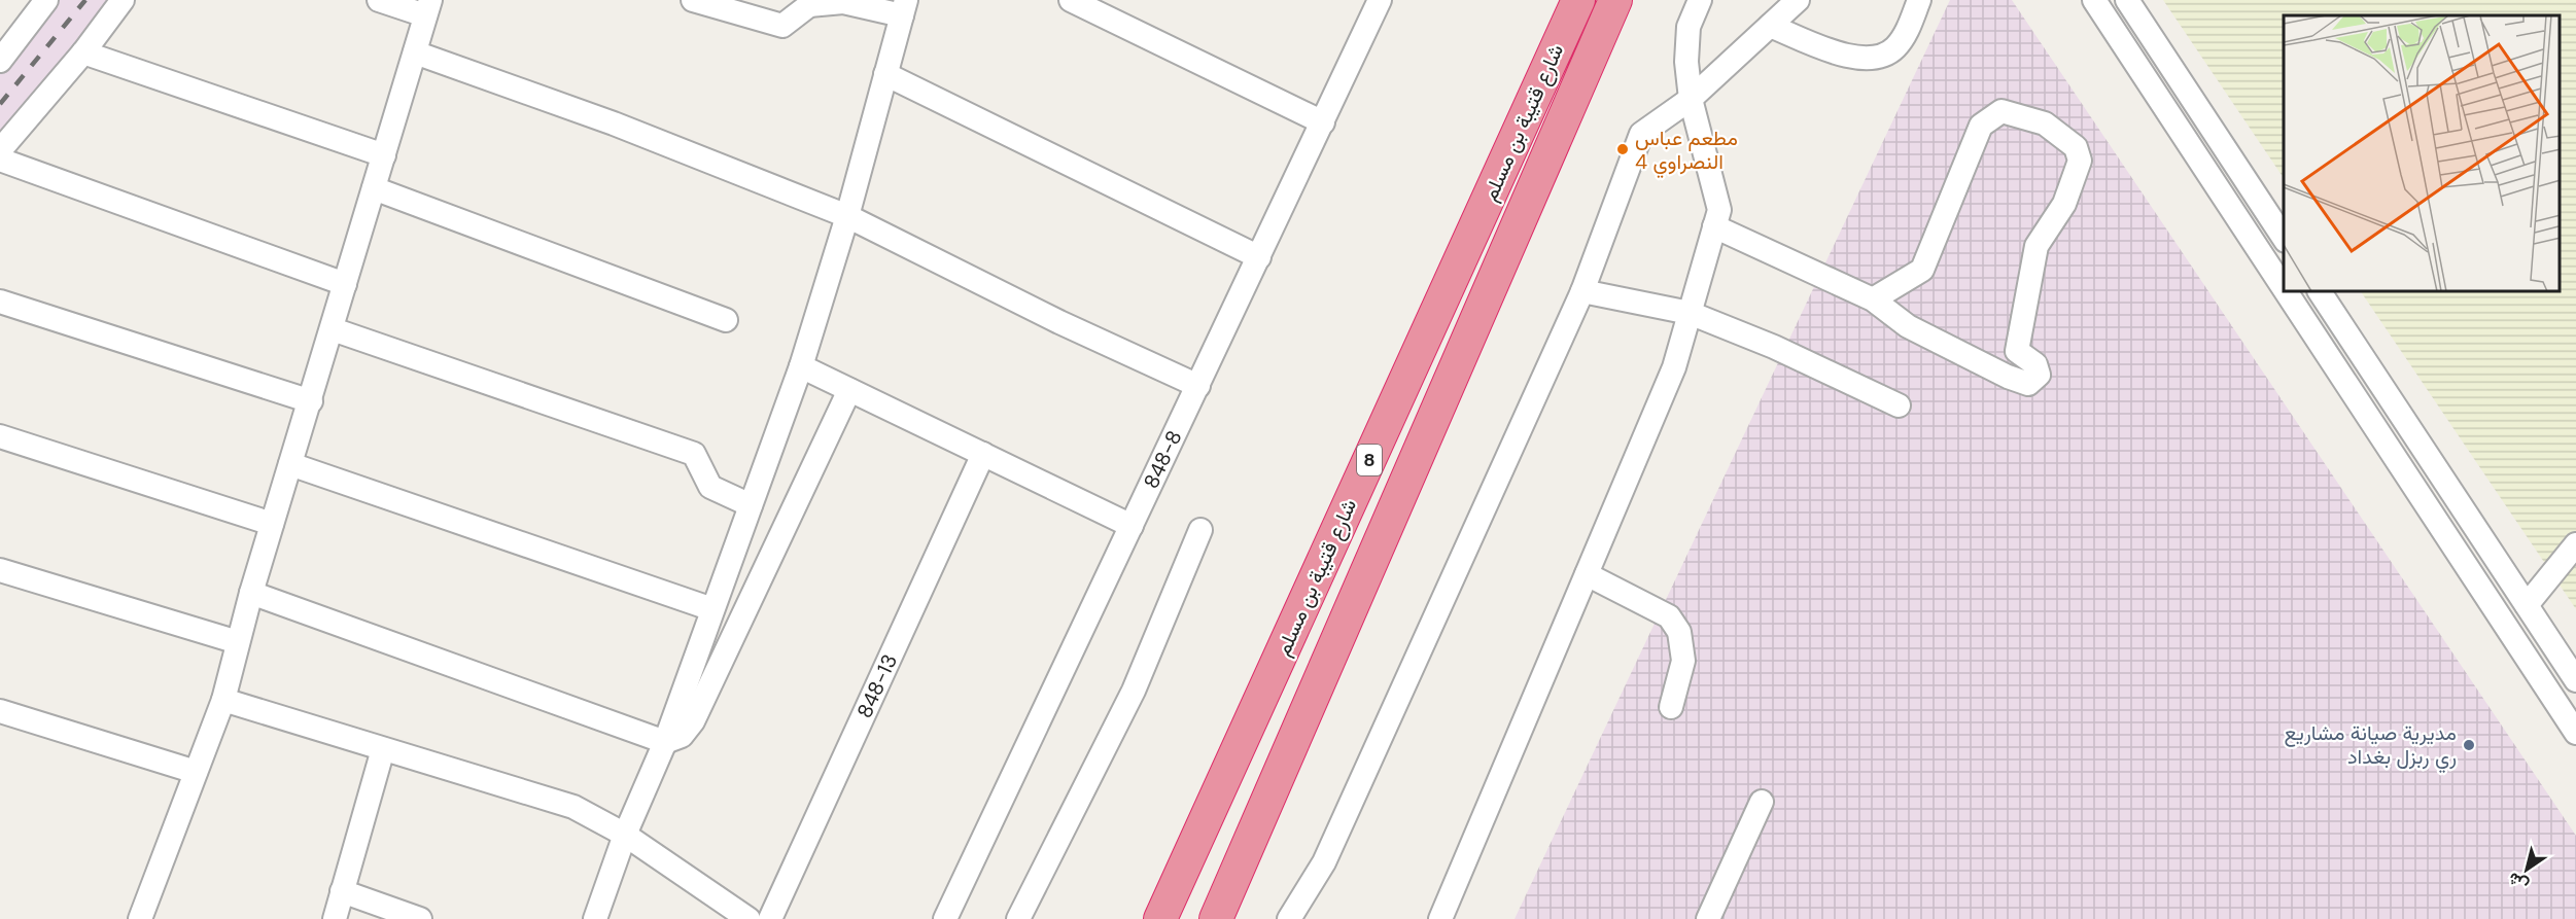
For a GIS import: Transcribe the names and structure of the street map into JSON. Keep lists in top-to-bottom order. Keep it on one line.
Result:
{"streets":{"highway":["شارع قتيبة بن مسلم","8"],"street":["848-8","848-13"]},"places":["مطعم عباس النصراوي 4","مديرية صيانة مشاريع ري ربزل بغداد"],"north":"bottom left"}
